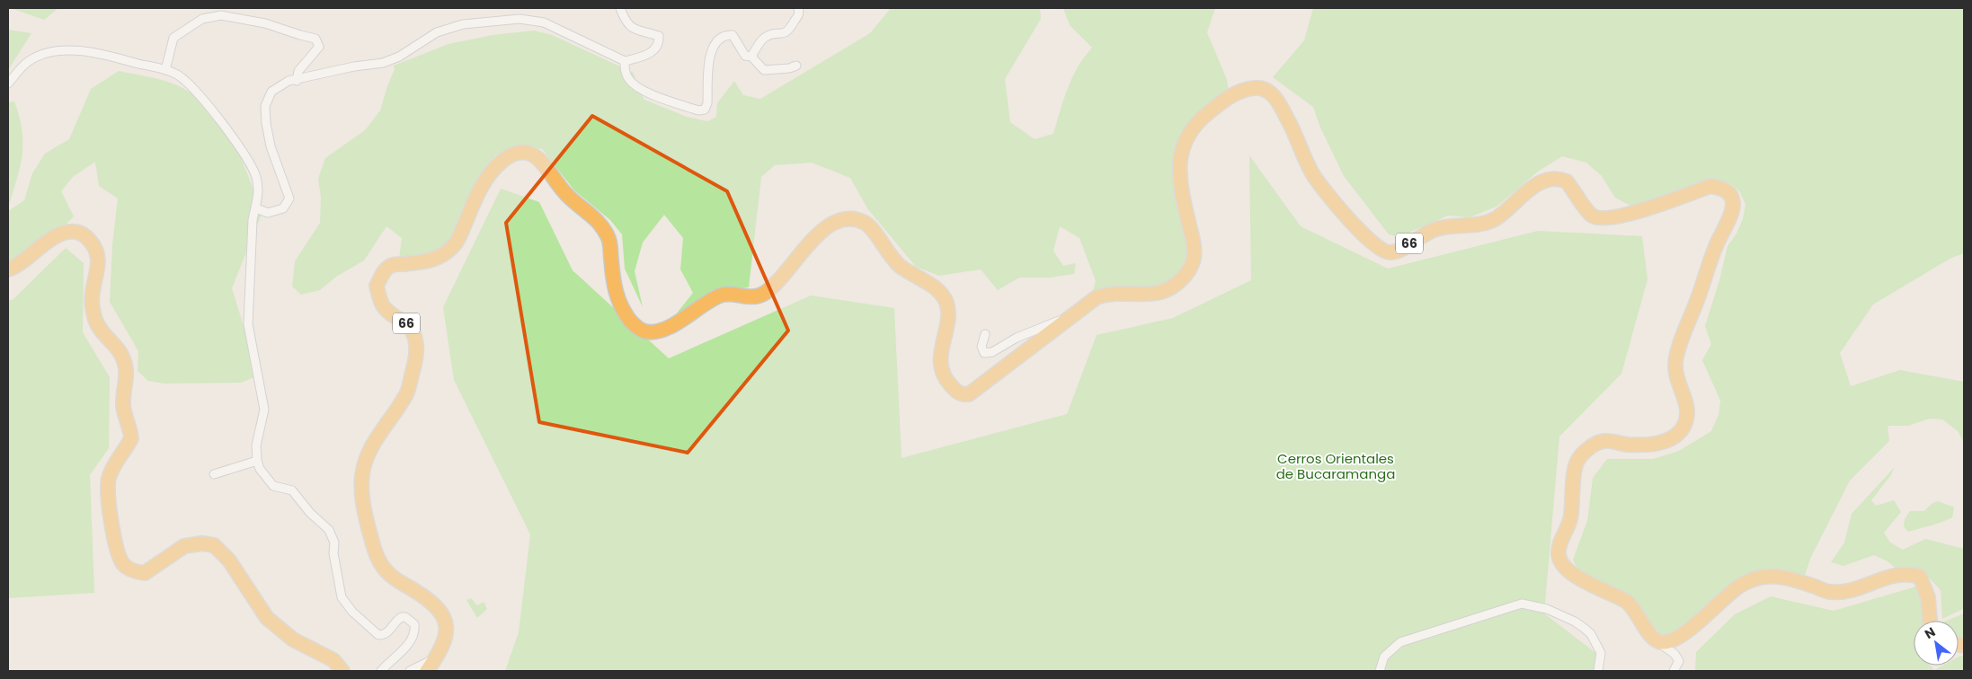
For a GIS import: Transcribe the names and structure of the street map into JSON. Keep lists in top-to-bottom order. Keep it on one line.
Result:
{"streets":{"highway":["66"]},"parks":["Cerros Orientales de Bucaramanga"],"north":"top left"}
